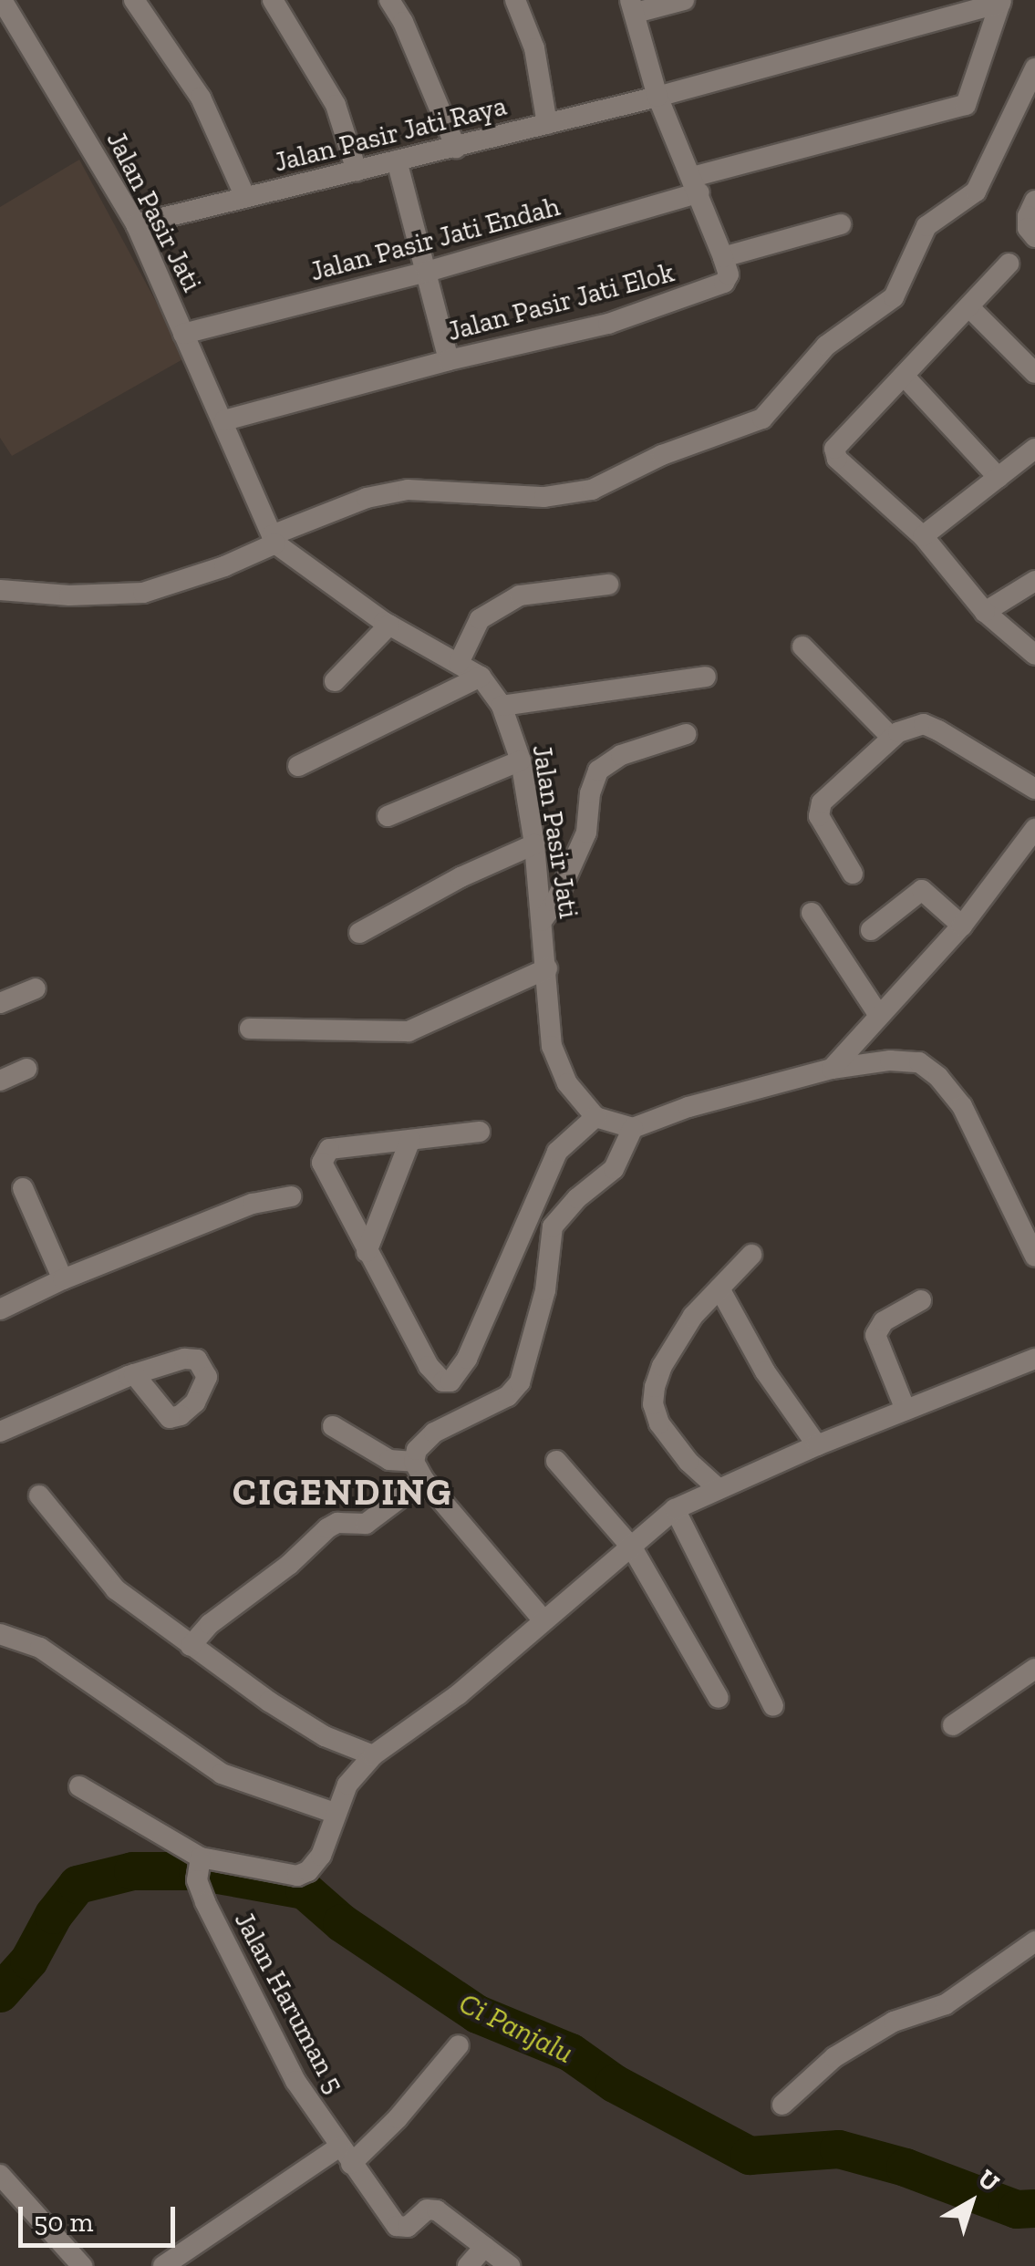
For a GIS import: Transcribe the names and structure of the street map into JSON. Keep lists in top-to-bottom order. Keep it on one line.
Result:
{"streets":{"street":["Jalan Pasir Jati Raya","Jalan Pasir Jati","Jalan Pasir Jati Endah","Jalan Pasir Jati Elok","Jalan Haruman 5"]},"crossings":[["Jalan Pasir Jati Raya","Jalan Pasir Jati"],["Jalan Pasir Jati Raya","Jalan Pasir Jati Endah"],["Jalan Pasir Jati","Jalan Pasir Jati Endah"],["Jalan Pasir Jati","Jalan Pasir Jati Elok"]],"districts":["CIGENDING"],"water":["Ci Panjalu"],"scale_bar":"50 m","north":"top right"}
